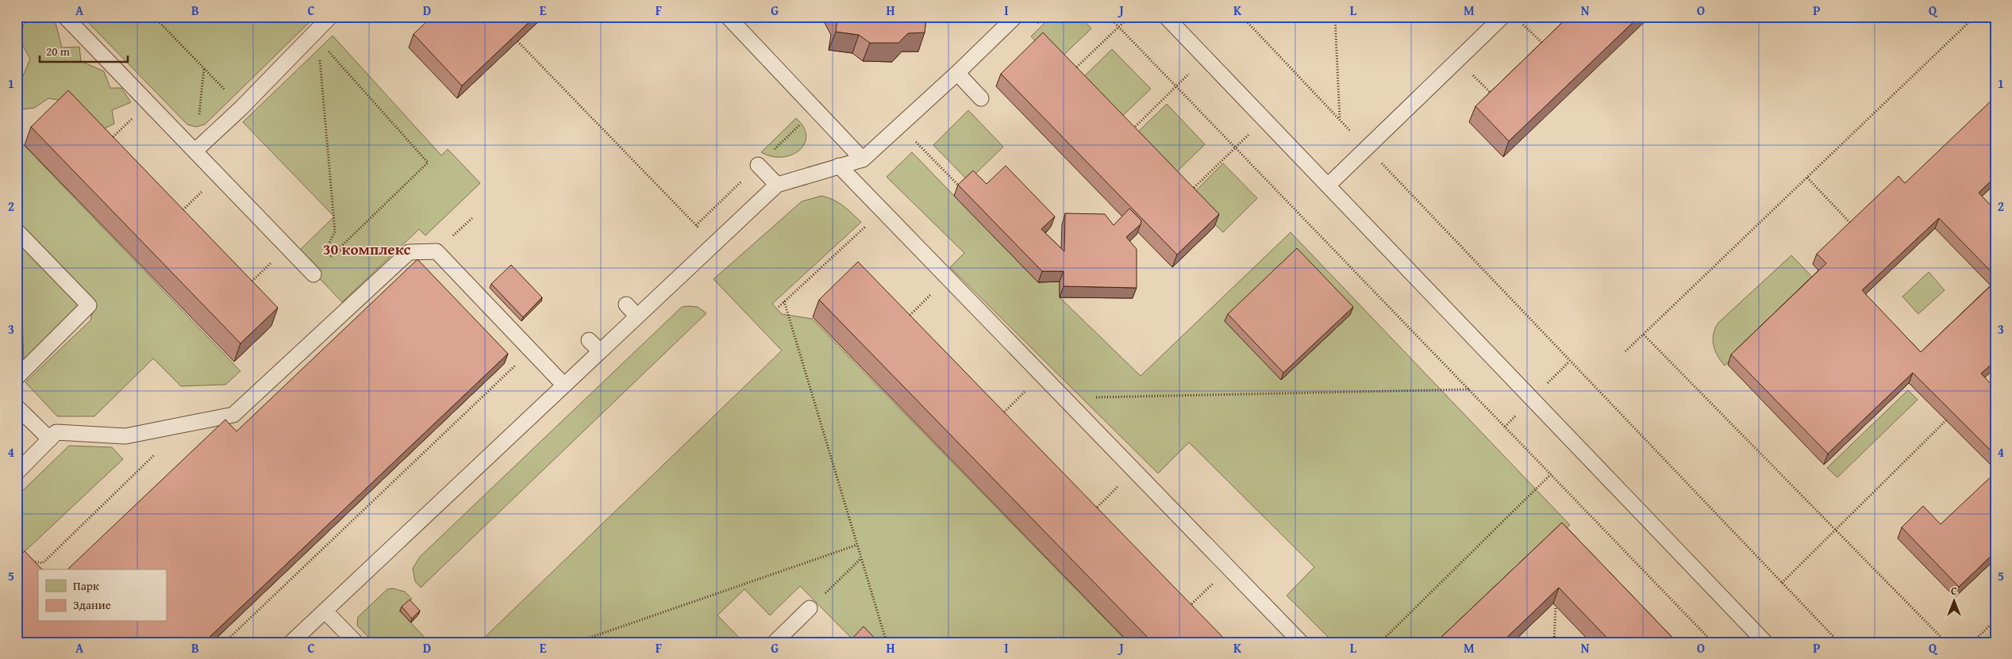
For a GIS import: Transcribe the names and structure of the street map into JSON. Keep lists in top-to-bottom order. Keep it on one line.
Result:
{"districts":["30 комплекс"],"legend":["Парк","Здание"],"scale_bar":"20 m","north":"top","grid":{"columns":["A","B","C","D","E","F","G","H","I","J","K","L","M","N","O","P","Q"],"rows":["1","2","3","4","5"]}}
